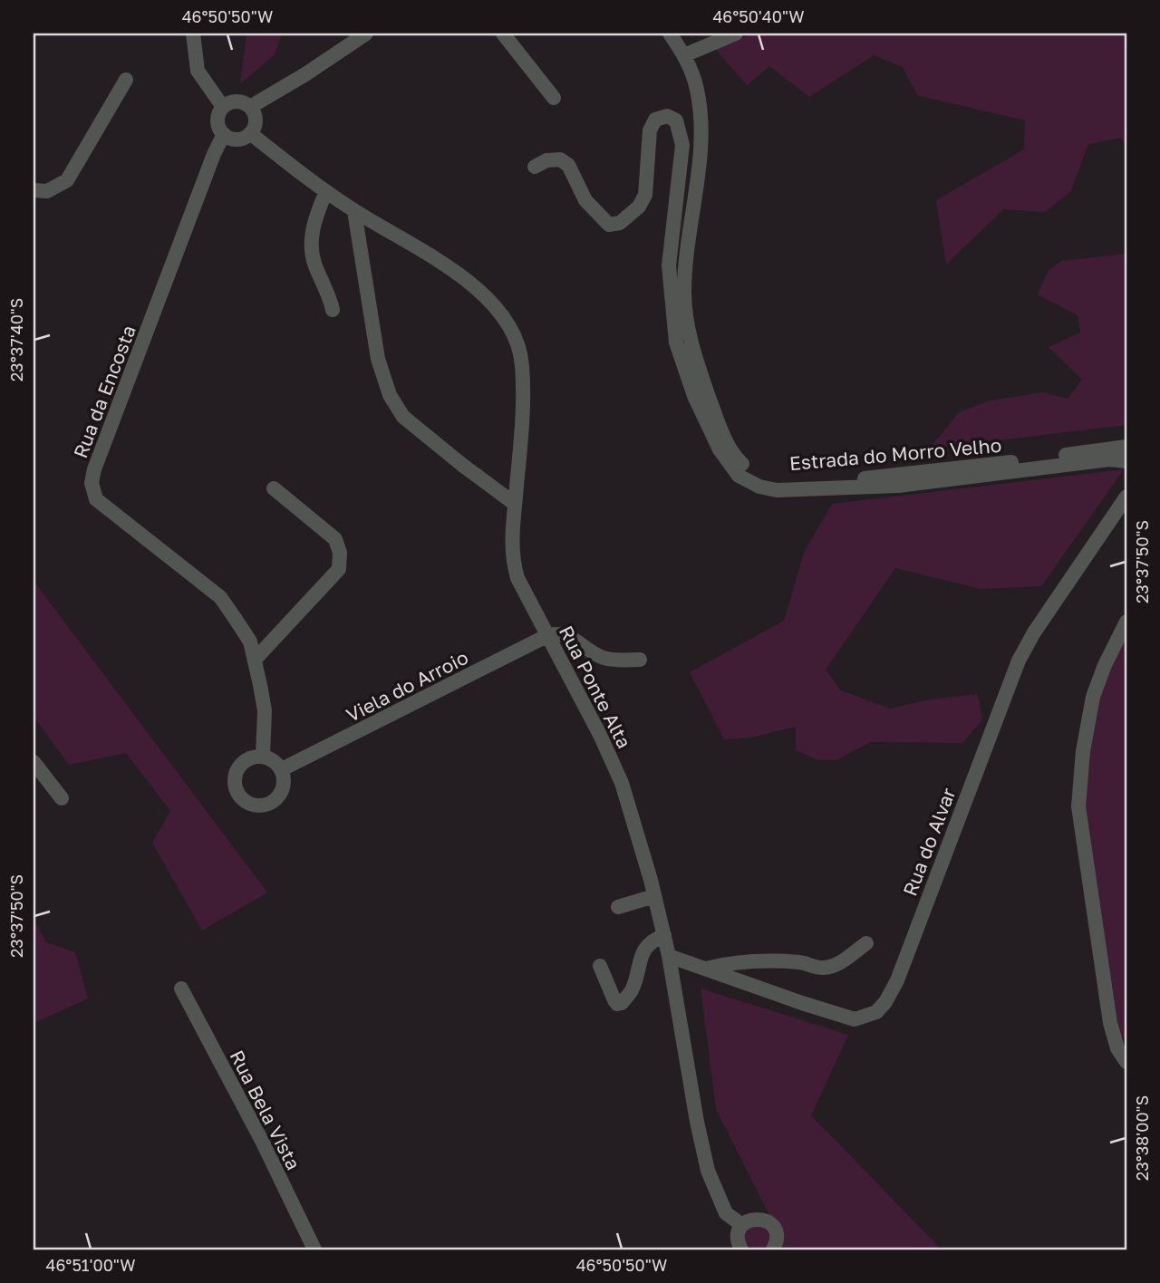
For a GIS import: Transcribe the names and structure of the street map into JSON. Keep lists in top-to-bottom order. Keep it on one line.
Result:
{"streets":{"street":["Rua da Encosta","Estrada do Morro Velho","Viela do Arroio","Rua Ponte Alta","Rua do Alvar","Rua Bela Vista"]},"crossings":[["Rua da Encosta","Viela do Arroio"],["Rua da Encosta","Rua Ponte Alta"],["Viela do Arroio","Rua Ponte Alta"],["Rua Ponte Alta","Rua do Alvar"]],"coordinates":["46°50'50\"W","46°50'40\"W","23°37'40\"S","23°37'50\"S","23°38'00\"S","46°51'00\"W"]}
